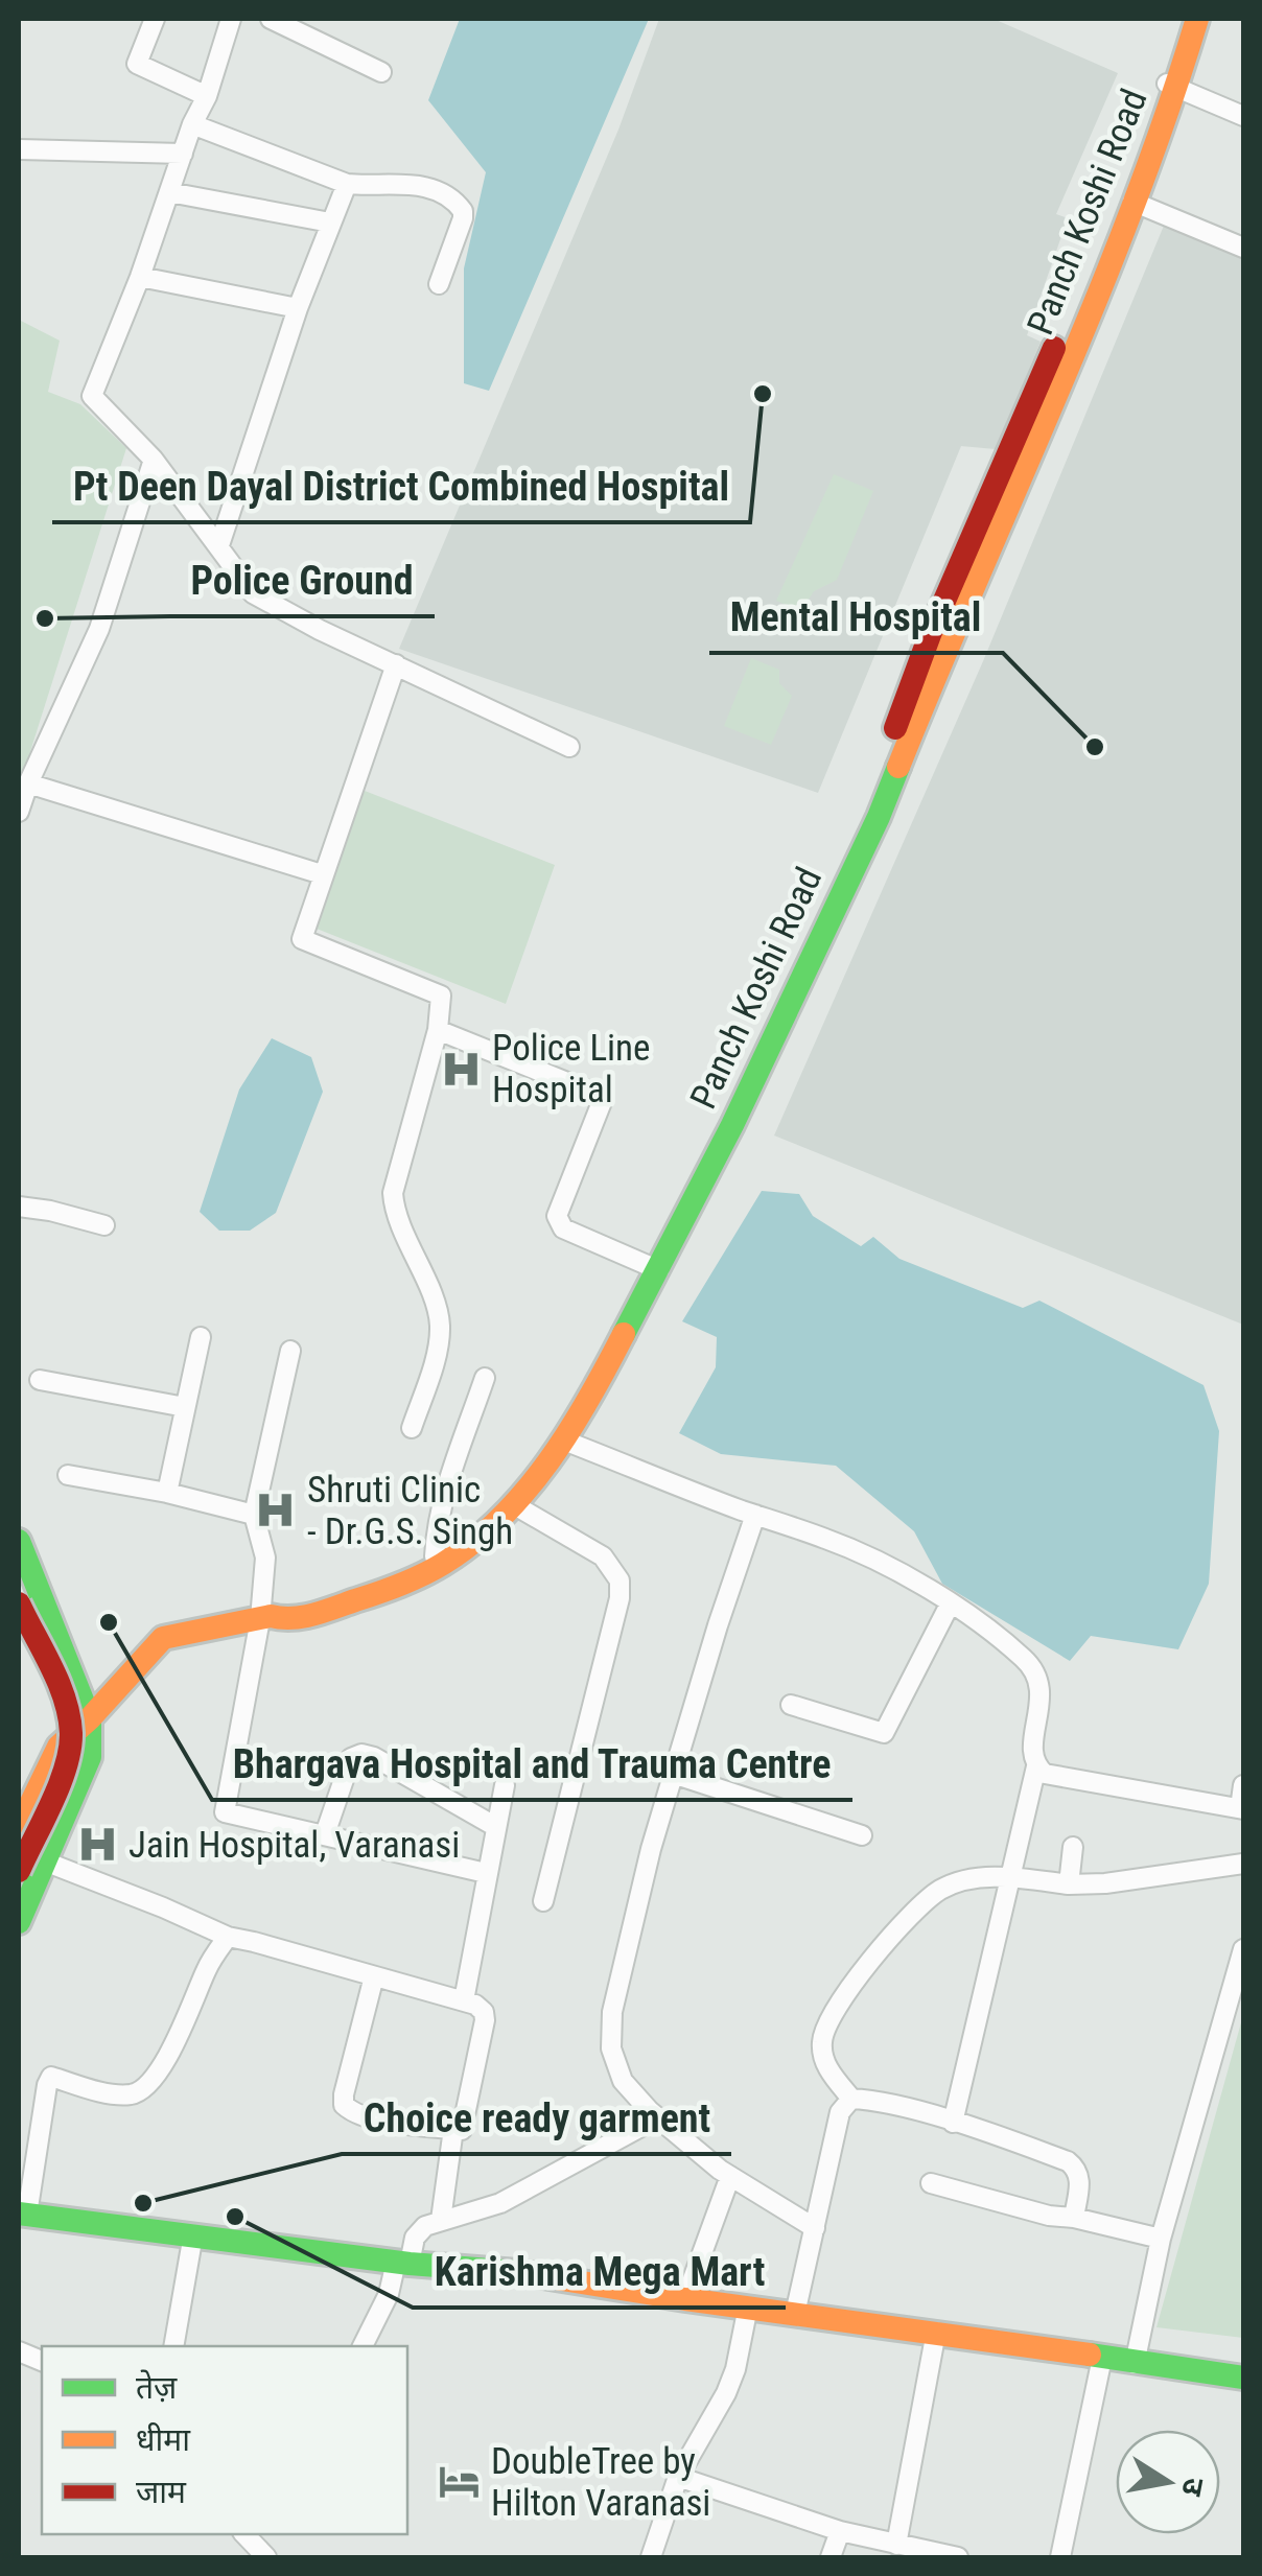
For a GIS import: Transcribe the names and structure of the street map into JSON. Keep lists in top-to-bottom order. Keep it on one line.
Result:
{"streets":{"main road":["Panch Koshi Road"]},"places":{"other":["Pt Deen Dayal District Combined Hospital","Police Ground","Mental Hospital","Bhargava Hospital and Trauma Centre","Choice ready garment","Karishma Mega Mart"],"hospital":["Police Line Hospital","Shruti Clinic - Dr.G.S. Singh","Jain Hospital, Varanasi"],"hotel":["DoubleTree by Hilton Varanasi"]},"legend":["तेज़","धीमा","जाम"],"north":"right"}
